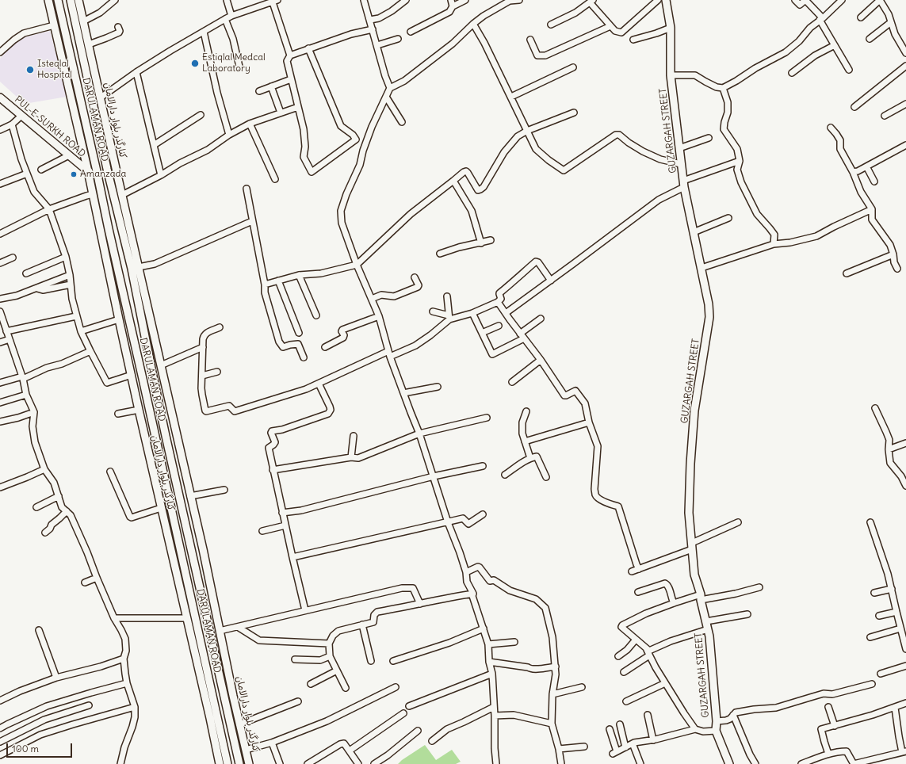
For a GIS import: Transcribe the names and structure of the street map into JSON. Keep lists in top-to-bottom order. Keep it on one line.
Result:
{"streets":{"street":["DARULAMAN ROAD","کنارگذر بلوار دارالامان","PUL-E-SURKH ROAD","GUZARGAH STREET"]},"crossings":[["DARULAMAN ROAD","کنارگذر بلوار دارالامان"],["کنارگذر بلوار دارالامان","PUL-E-SURKH ROAD"]],"places":["Estiqlal Medcal Laboratory","Isteqlal Hospital","Amanzada"],"scale_bar":"100 m"}
